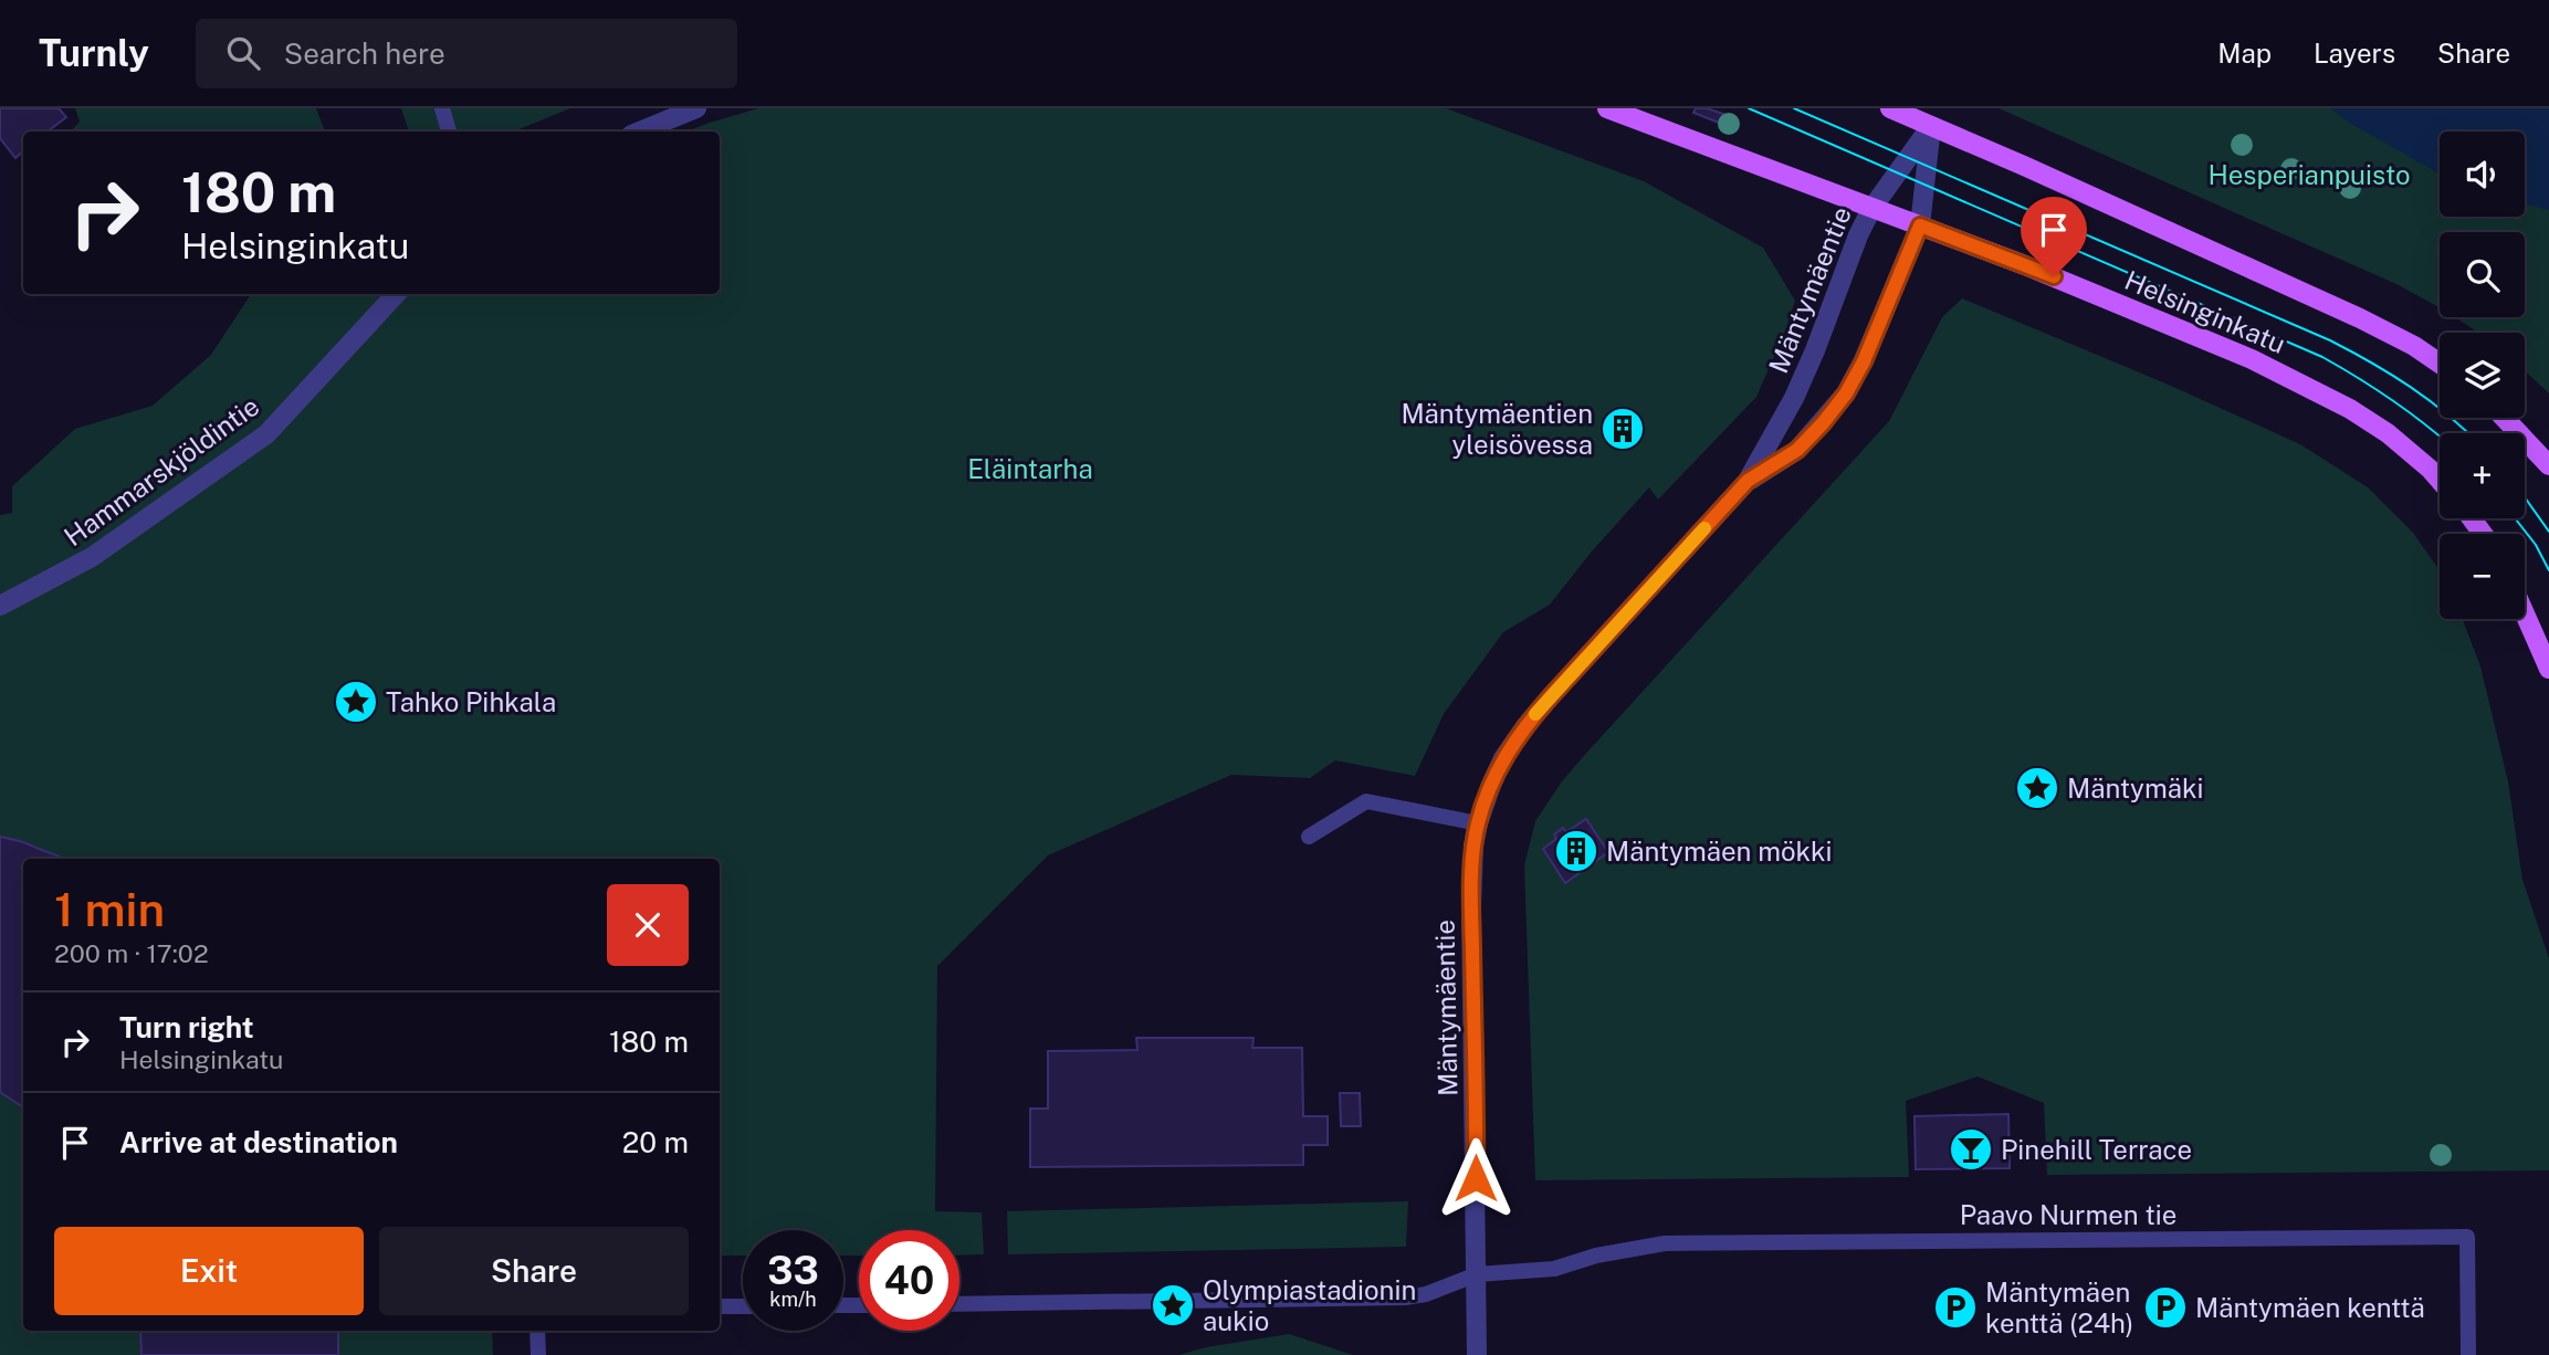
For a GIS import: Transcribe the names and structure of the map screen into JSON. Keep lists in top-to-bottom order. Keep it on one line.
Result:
{"streets":{"main road":["Helsinginkatu"],"street":["Mäntymäentie","Hammarskjöldintie"],"lane":["Paavo Nurmen tie"]},"crossings":[["Mäntymäentie","Helsinginkatu"],["Mäntymäentie","Paavo Nurmen tie"]],"parks":["Hesperianpuisto","Eläintarha"],"places":{"building":["Mäntymäentien yleisövessa","Mäntymäen mökki"],"place":["Tahko Pihkala","Mäntymäki","Olympiastadionin aukio"],"bar":["Pinehill Terrace"],"parking":["Mäntymäen kenttä (24h)","Mäntymäen kenttä"]},"page":{"header":"Turnly","search":"Search here","nav":["Map","Layers","Share"],"map_buttons":["+","−"],"turn":["180 m","Helsinginkatu"],"heading":["1 min","200 m · 17:02"],"list":[{"name":"Turn right","note":"Helsinginkatu","value":"180 m"},{"name":"Arrive at destination","value":"20 m"}],"buttons":["Exit","Share"],"speed":"33 km/h","limit":"40"}}
